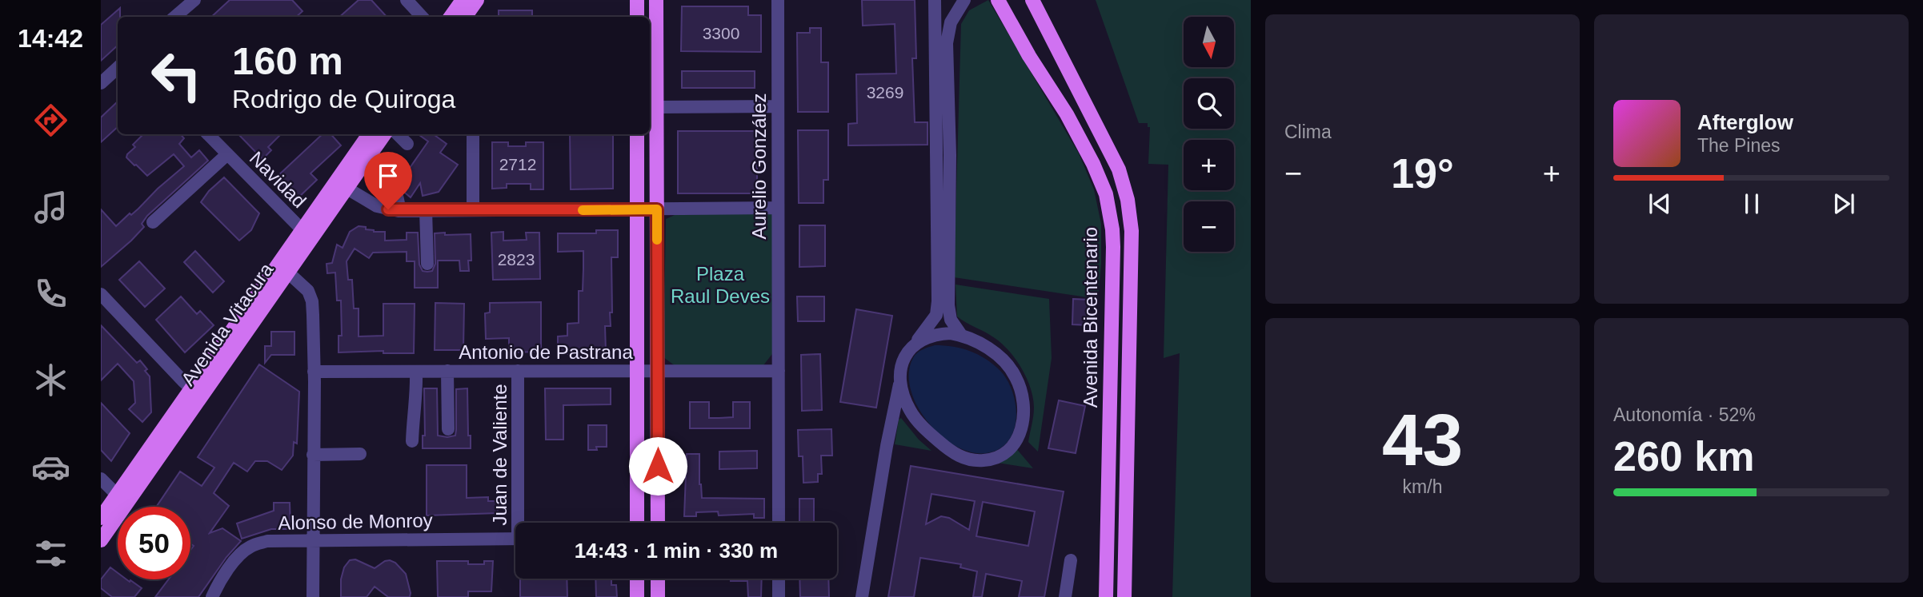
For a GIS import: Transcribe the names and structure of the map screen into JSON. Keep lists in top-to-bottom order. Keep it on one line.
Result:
{"streets":{"main road":["Avenida Bicentenario","Avenida Vitacura"],"street":["Aurelio González","Navidad","Antonio de Pastrana","Juan de Valiente","Alonso de Monroy"]},"crossings":[["Aurelio González","Antonio de Pastrana"],["Navidad","Avenida Vitacura"],["Antonio de Pastrana","Juan de Valiente"]],"parks":["Plaza Raul Deves"],"house_numbers":["3300","3269","2712","2823"],"north":"bottom","page":{"tabs":"14:42","tile":["Clima",["43","km/h"],["Autonomía · 52%","260 km"]],"map_buttons":["+","−"],"turn":["160 m","Rodrigo de Quiroga"],"song":["Afterglow","The Pines"],"heat":["−","19°","+"],"limit":"50","trip":"14:43 · 1 min · 330 m"}}
